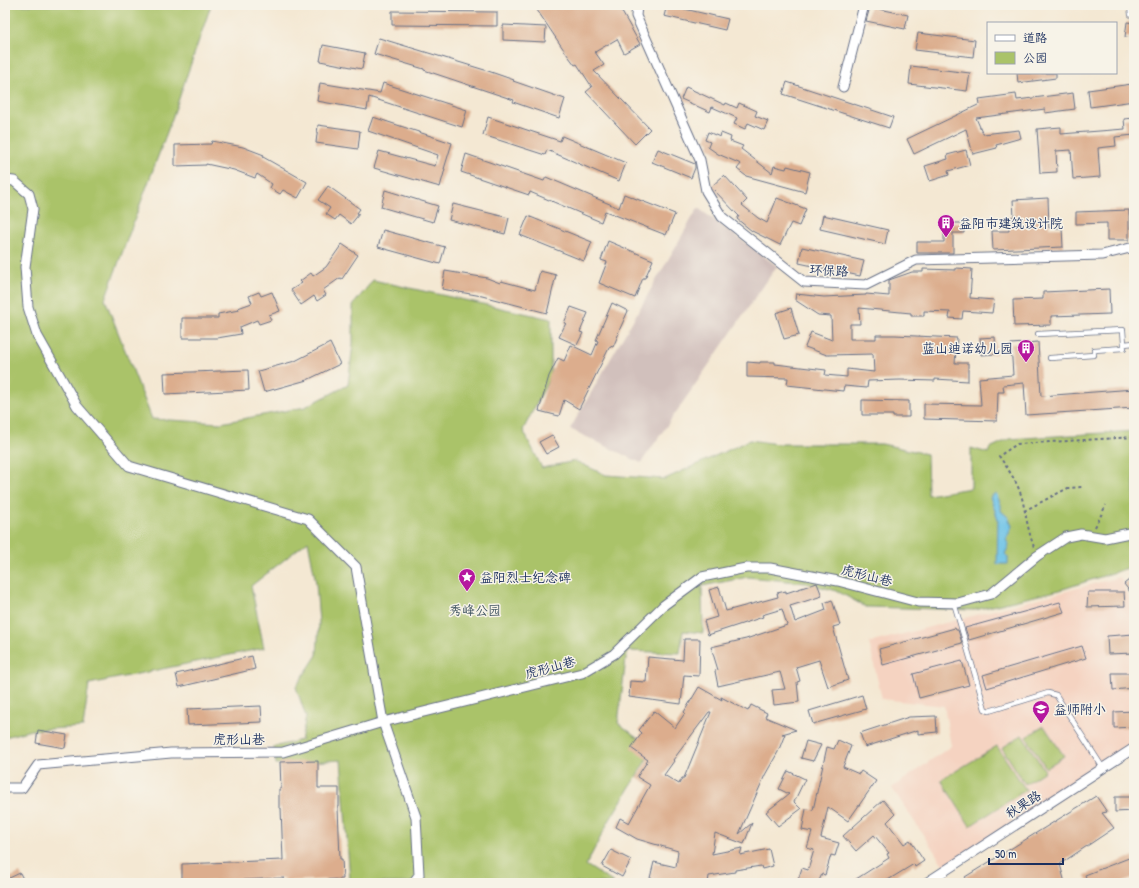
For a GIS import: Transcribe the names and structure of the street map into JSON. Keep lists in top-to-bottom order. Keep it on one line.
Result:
{"streets":{"street":["环保路","虎形山巷","秋果路"]},"parks":["秀峰公园"],"places":{"building":["益阳市建筑设计院","蓝山迪诺幼儿园"],"place":["益阳烈士纪念碑"],"school or university":["益师附小"]},"legend":["道路","公园"],"scale_bar":"50 m"}
